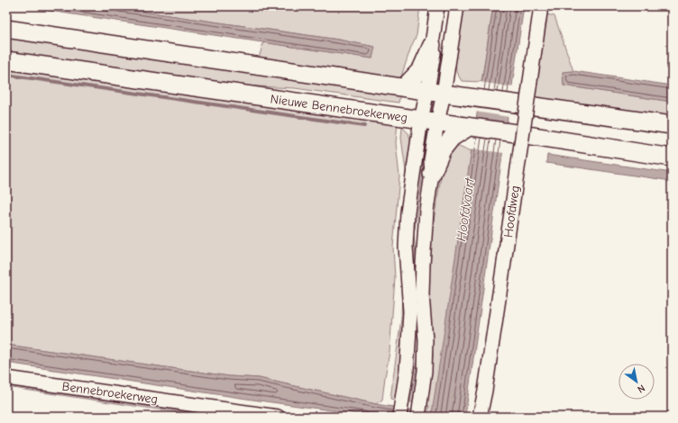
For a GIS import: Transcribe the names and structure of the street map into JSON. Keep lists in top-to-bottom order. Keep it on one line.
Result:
{"streets":{"main road":["Nieuwe Bennebroekerweg"],"street":["Hoofdweg","Bennebroekerweg"]},"water":["Hoofdvaart"],"north":"bottom right"}
